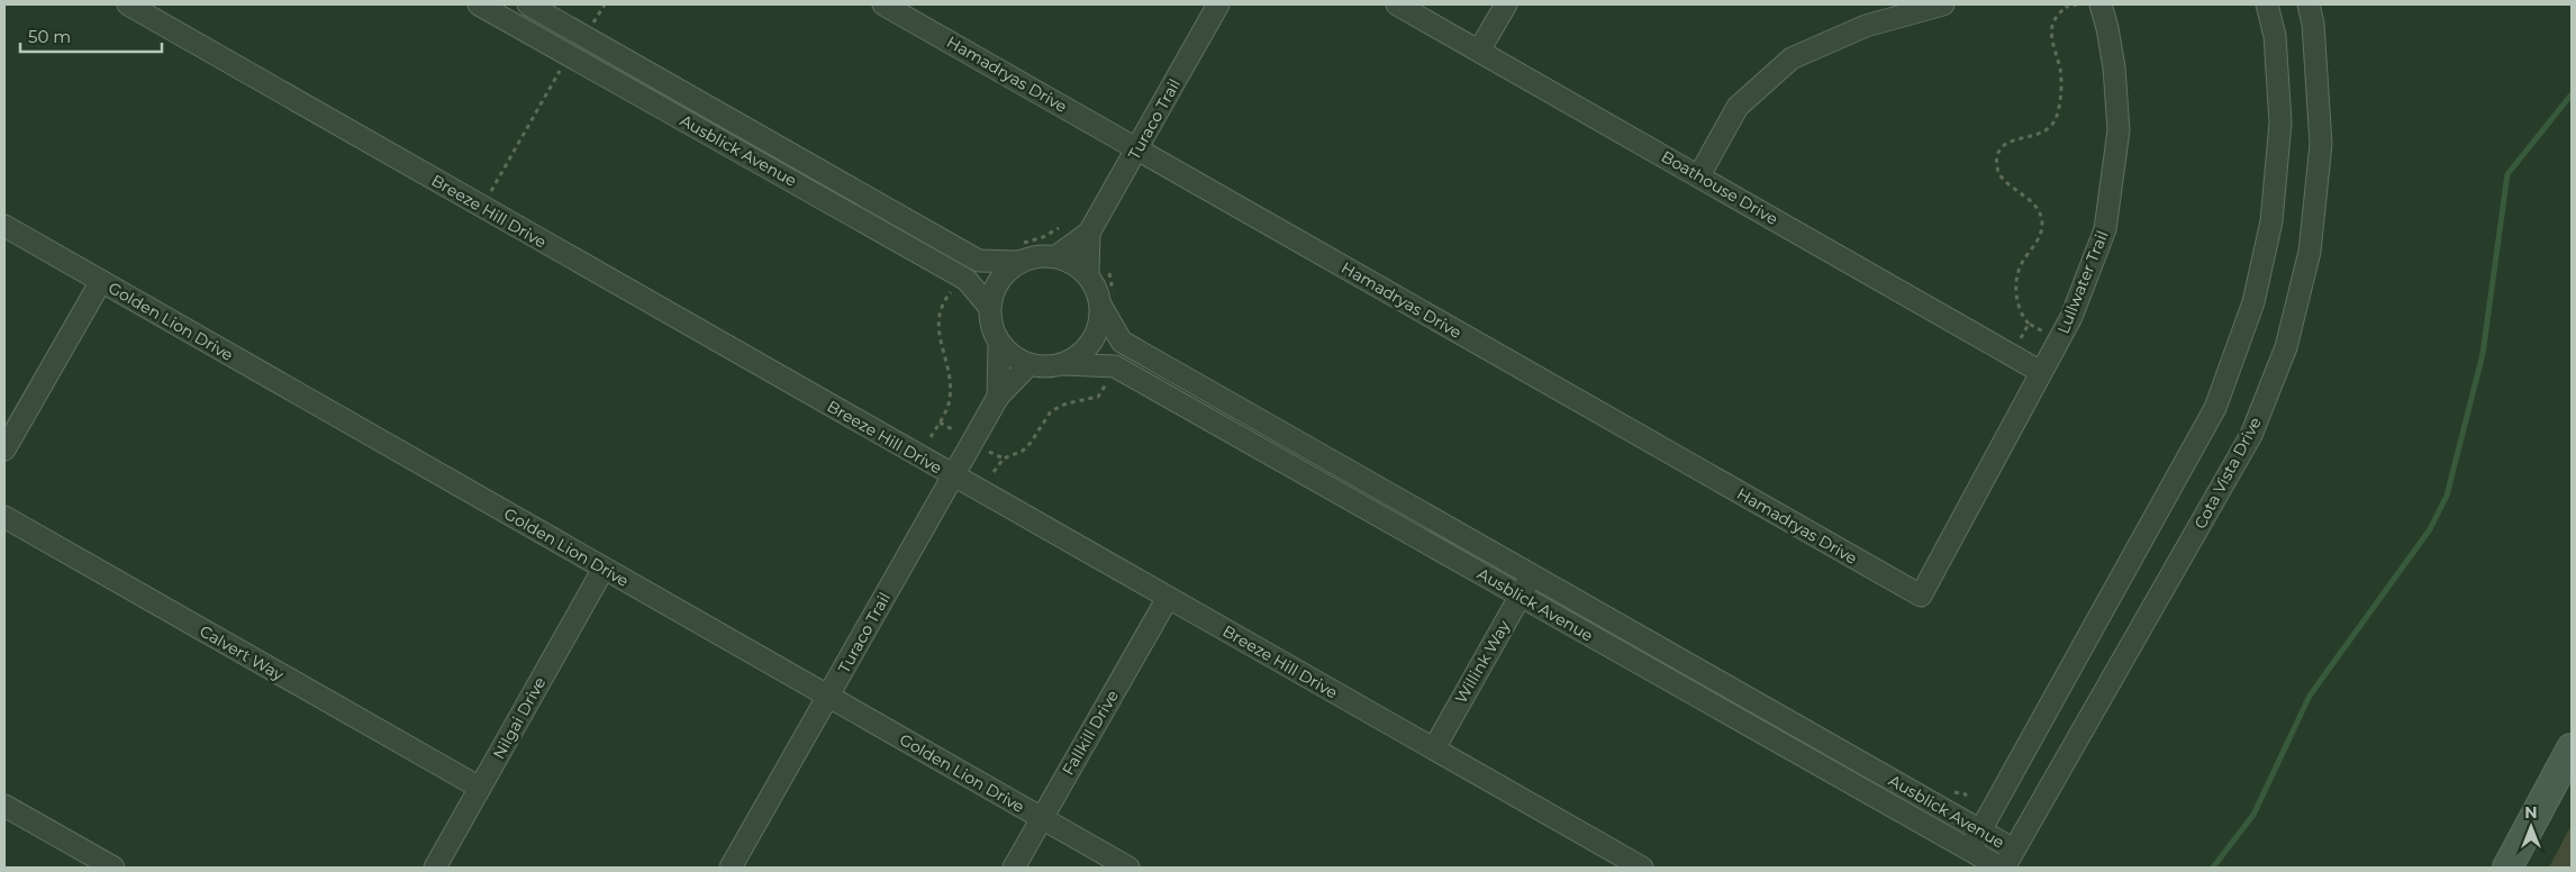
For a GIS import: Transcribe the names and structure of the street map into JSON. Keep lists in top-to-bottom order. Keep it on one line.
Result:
{"streets":{"street":["Hamadryas Drive","Turaco Trail","Ausblick Avenue","Boathouse Drive","Breeze Hill Drive","Lullwater Trail","Golden Lion Drive","Cota Vista Drive","Calvert Way","Willink Way","Nilgai Drive","Fallkill Drive"]},"crossings":[["Hamadryas Drive","Turaco Trail"],["Hamadryas Drive","Lullwater Trail"],["Turaco Trail","Ausblick Avenue"],["Turaco Trail","Breeze Hill Drive"],["Turaco Trail","Golden Lion Drive"],["Ausblick Avenue","Cota Vista Drive"],["Ausblick Avenue","Willink Way"],["Boathouse Drive","Lullwater Trail"],["Breeze Hill Drive","Willink Way"],["Breeze Hill Drive","Fallkill Drive"],["Golden Lion Drive","Nilgai Drive"],["Golden Lion Drive","Fallkill Drive"],["Calvert Way","Nilgai Drive"]],"scale_bar":"50 m","north":"top"}
